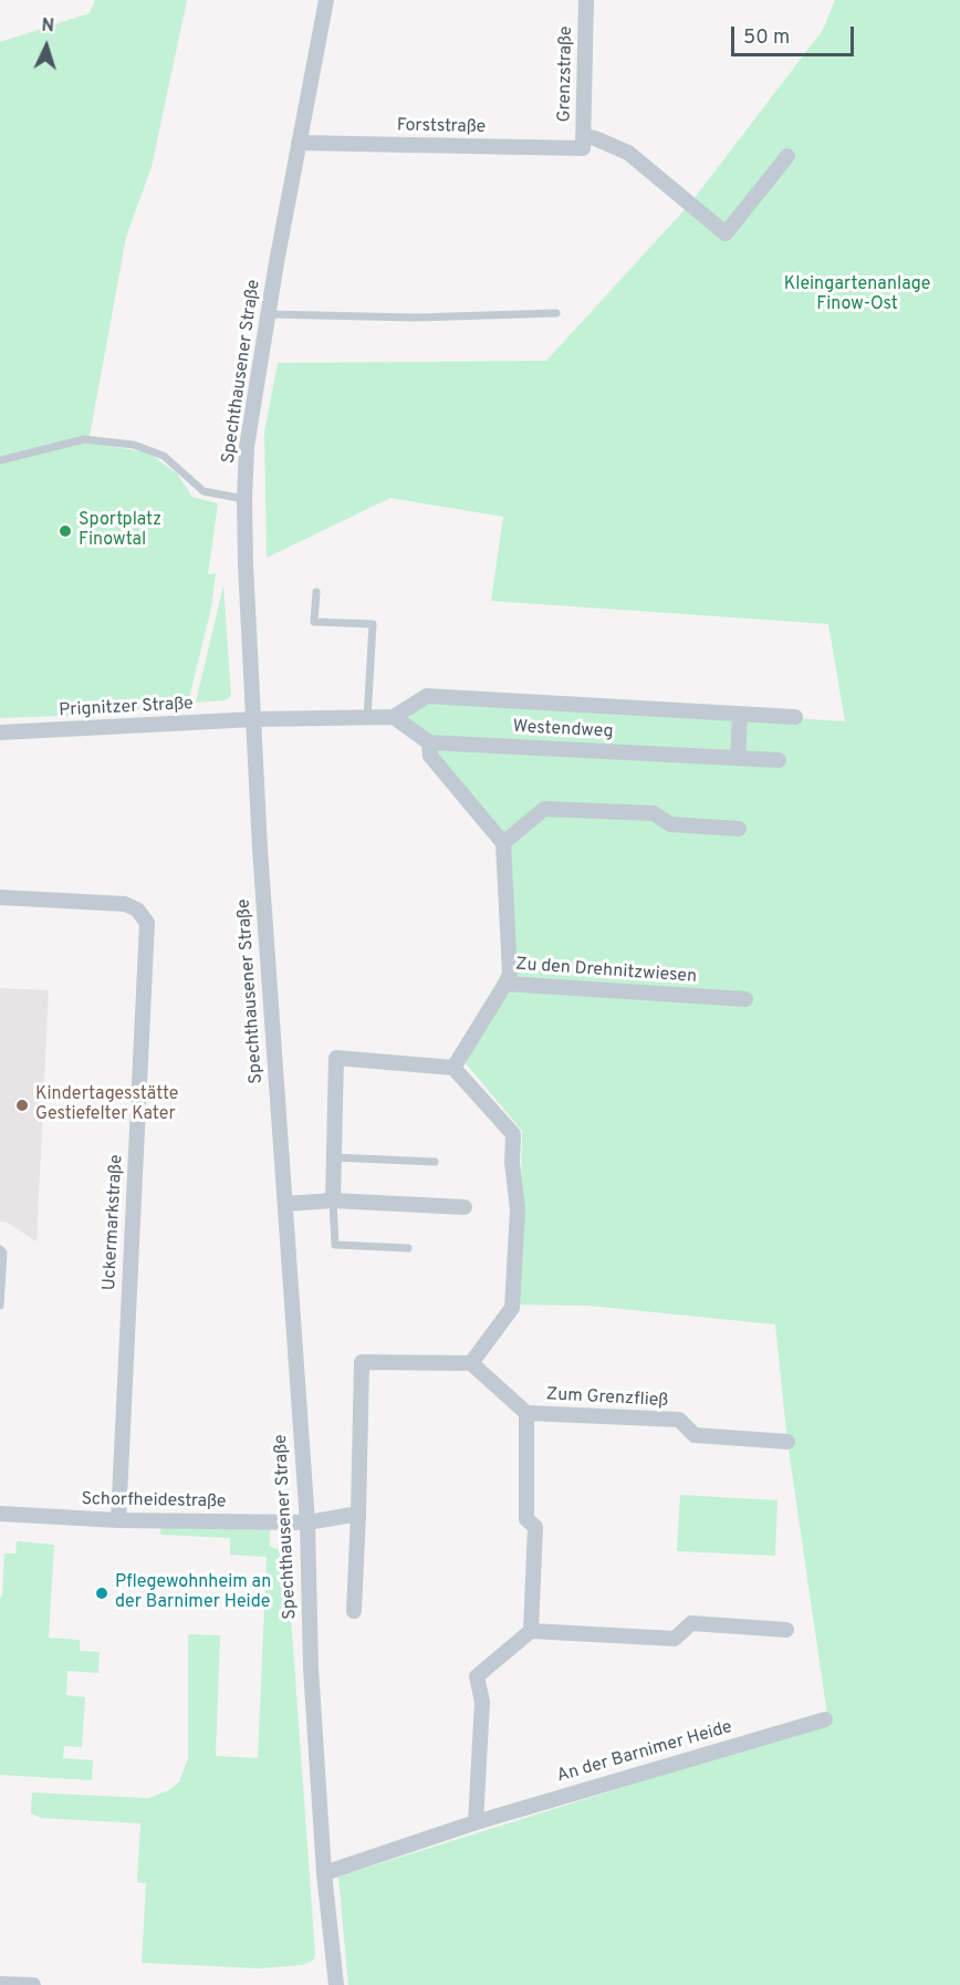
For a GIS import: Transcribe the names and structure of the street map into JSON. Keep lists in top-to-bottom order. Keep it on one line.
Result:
{"streets":{"street":["Grenzstraße","Forststraße","Spechthausener Straße","Prignitzer Straße","Westendweg","Zu den Drehnitzwiesen","Uckermarkstraße","Zum Grenzfließ","Schorfheidestraße","An der Barnimer Heide"]},"crossings":[["Grenzstraße","Forststraße"],["Forststraße","Spechthausener Straße"],["Spechthausener Straße","Prignitzer Straße"],["Spechthausener Straße","Westendweg"],["Spechthausener Straße","Schorfheidestraße"],["Spechthausener Straße","An der Barnimer Heide"],["Prignitzer Straße","Westendweg"],["Uckermarkstraße","Schorfheidestraße"]],"parks":["Kleingartenanlage Finow-Ost"],"places":["Sportplatz Finowtal","Kindertagesstätte Gestiefelter Kater","Pflegewohnheim an der Barnimer Heide"],"scale_bar":"50 m","north":"top"}
